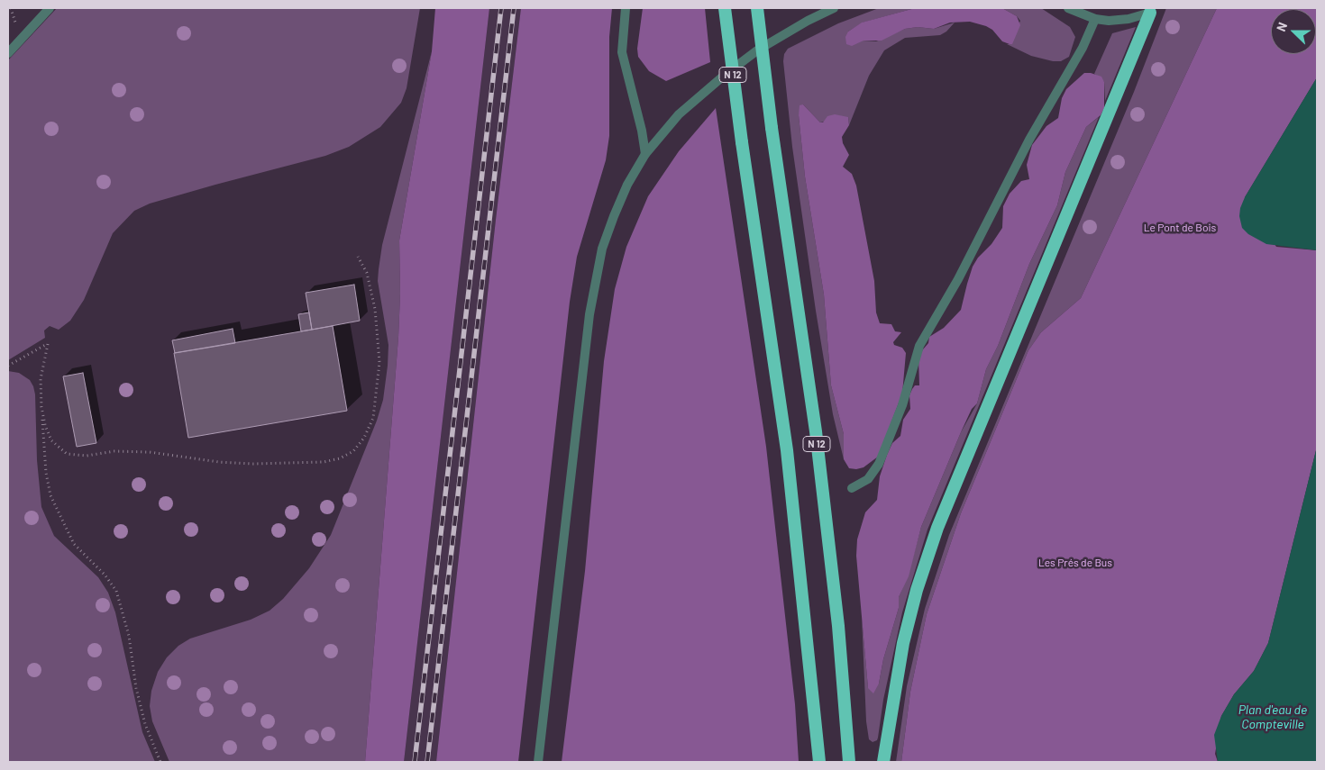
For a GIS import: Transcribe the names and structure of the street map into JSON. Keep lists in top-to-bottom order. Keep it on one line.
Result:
{"streets":{"highway":["N 12"]},"water":["Plan d'eau de Compteville"],"parks":["Le Pont de Bois","Les Prés de Bus"],"north":"left"}
